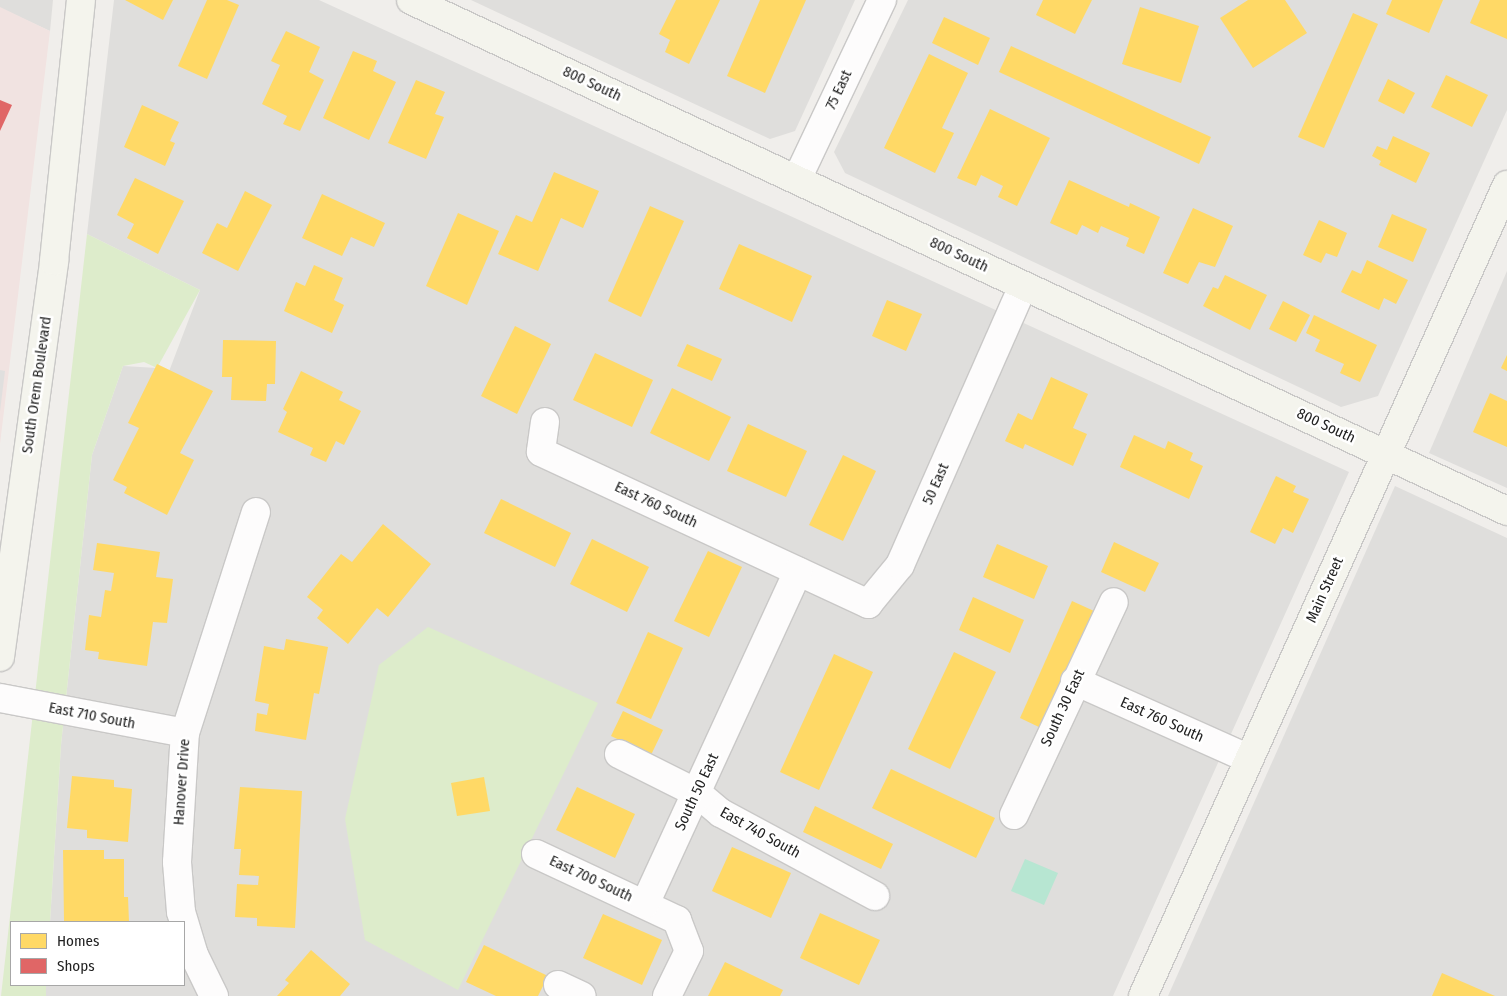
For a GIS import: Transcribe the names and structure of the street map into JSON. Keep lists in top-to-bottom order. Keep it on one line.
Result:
{"streets":{"street":["800 South","75 East","South Orem Boulevard","50 East","East 760 South","Main Street","South 30 East","East 710 South","Hanover Drive","South 50 East","East 740 South","East 700 South"]},"crossings":[["800 South","75 East"],["800 South","50 East"],["800 South","Main Street"],["50 East","East 760 South"],["50 East","South 50 East"],["East 760 South","Main Street"],["East 760 South","South 30 East"],["East 760 South","South 50 East"],["East 710 South","Hanover Drive"],["South 50 East","East 740 South"],["South 50 East","East 700 South"]],"legend":["Homes","Shops"]}
